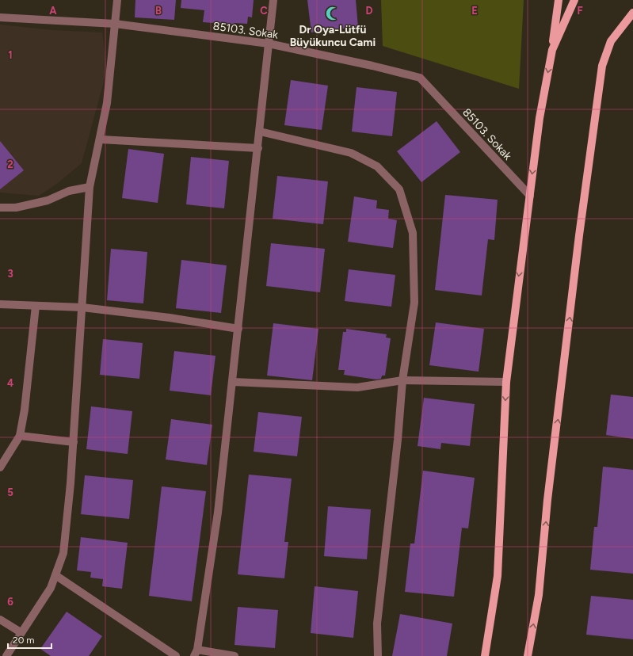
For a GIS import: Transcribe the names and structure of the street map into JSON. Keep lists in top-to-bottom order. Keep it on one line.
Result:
{"streets":{"street":["85103. Sokak"]},"places":{"mosque":["Dr Oya-Lütfü Büyükuncu Cami"]},"scale_bar":"20 m","grid":{"columns":["A","B","C","D","E","F"],"rows":["1","2","3","4","5","6"]}}
